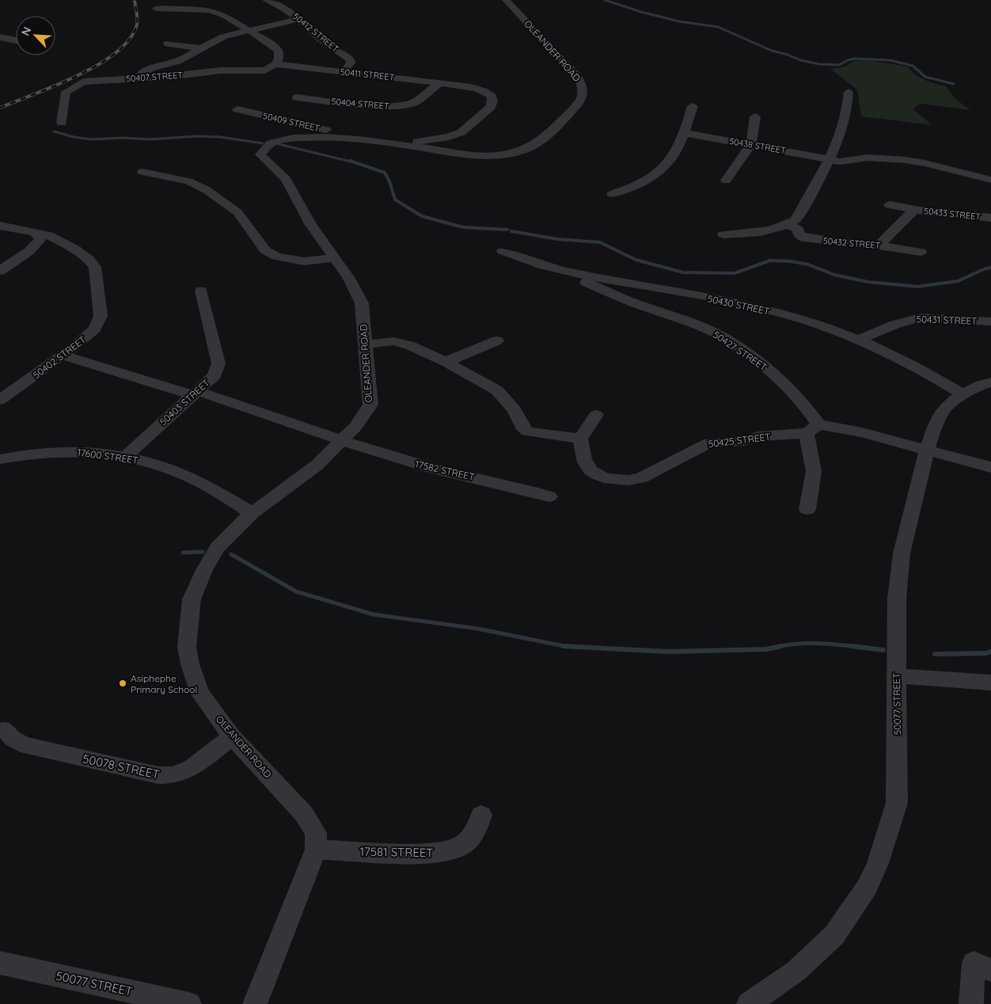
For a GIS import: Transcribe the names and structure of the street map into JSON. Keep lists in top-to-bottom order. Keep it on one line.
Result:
{"streets":{"street":["50412 STREET","OLEANDER ROAD","50411 STREET","50407 STREET","50404 STREET","50409 STREET","50438 STREET","50433 STREET","50432 STREET","50430 STREET","50431 STREET","50427 STREET","50402 STREET","50403 STREET","50425 STREET","17600 STREET","17582 STREET","50077 STREET","50078 STREET","17581 STREET"]},"crossings":[["50412 STREET","50411 STREET"],["OLEANDER ROAD","50411 STREET"],["OLEANDER ROAD","50409 STREET"],["OLEANDER ROAD","17600 STREET"],["OLEANDER ROAD","17582 STREET"],["OLEANDER ROAD","50078 STREET"],["OLEANDER ROAD","17581 STREET"],["50411 STREET","50407 STREET"],["50411 STREET","50404 STREET"],["50433 STREET","50432 STREET"],["50430 STREET","50431 STREET"],["50430 STREET","50427 STREET"],["50430 STREET","50077 STREET"],["50427 STREET","50425 STREET"],["50403 STREET","17600 STREET"],["50425 STREET","50077 STREET"]],"places":["Asiphephe Primary School"],"north":"top left"}
